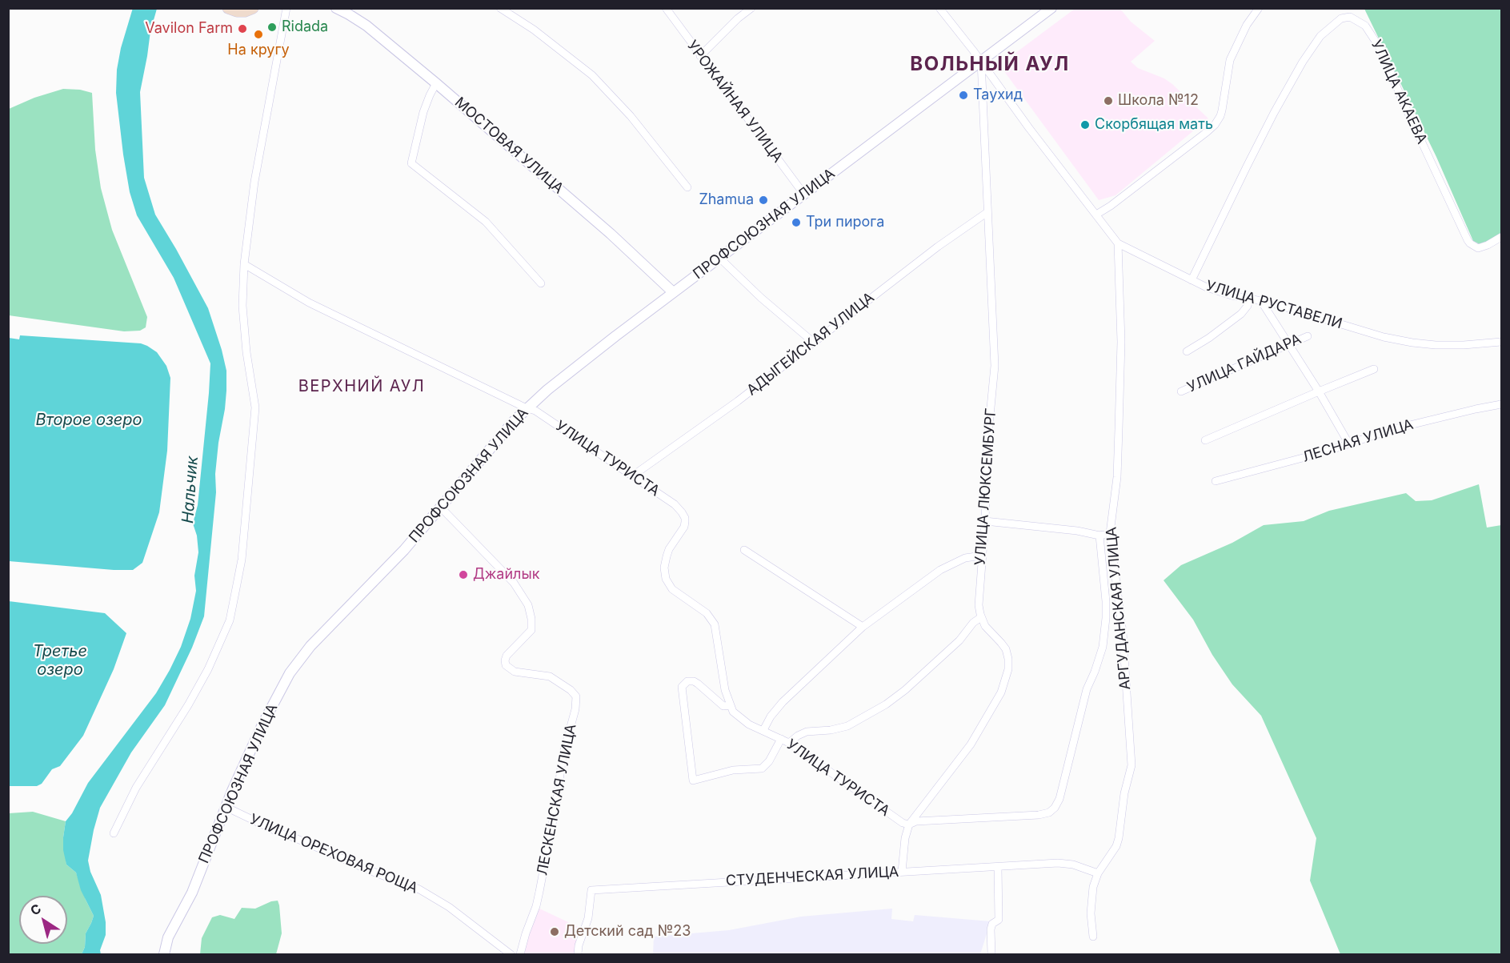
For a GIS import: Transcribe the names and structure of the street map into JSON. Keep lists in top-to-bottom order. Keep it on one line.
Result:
{"streets":{"street":["УЛИЦА АКАЕВА","УРОЖАЙНАЯ УЛИЦА","МОСТОВАЯ УЛИЦА","ПРОФСОЮЗНАЯ УЛИЦА","УЛИЦА РУСТАВЕЛИ","АДЫГЕЙСКАЯ УЛИЦА","УЛИЦА ГАЙДАРА","ЛЕСНАЯ УЛИЦА","УЛИЦА ТУРИСТА","УЛИЦА ЛЮКСЕМБУРГ","АРГУДАНСКАЯ УЛИЦА","ЛЕСКЕНСКАЯ УЛИЦА","УЛИЦА ОРЕХОВАЯ РОЩА","СТУДЕНЧЕСКАЯ УЛИЦА"]},"crossings":[["УЛИЦА АКАЕВА","УЛИЦА РУСТАВЕЛИ"],["УРОЖАЙНАЯ УЛИЦА","ПРОФСОЮЗНАЯ УЛИЦА"],["МОСТОВАЯ УЛИЦА","ПРОФСОЮЗНАЯ УЛИЦА"],["ПРОФСОЮЗНАЯ УЛИЦА","УЛИЦА РУСТАВЕЛИ"],["ПРОФСОЮЗНАЯ УЛИЦА","УЛИЦА ТУРИСТА"],["ПРОФСОЮЗНАЯ УЛИЦА","УЛИЦА ЛЮКСЕМБУРГ"],["ПРОФСОЮЗНАЯ УЛИЦА","ЛЕСКЕНСКАЯ УЛИЦА"],["ПРОФСОЮЗНАЯ УЛИЦА","УЛИЦА ОРЕХОВАЯ РОЩА"],["УЛИЦА РУСТАВЕЛИ","УЛИЦА ЛЮКСЕМБУРГ"],["УЛИЦА РУСТАВЕЛИ","АРГУДАНСКАЯ УЛИЦА"],["АДЫГЕЙСКАЯ УЛИЦА","УЛИЦА ТУРИСТА"],["АДЫГЕЙСКАЯ УЛИЦА","УЛИЦА ЛЮКСЕМБУРГ"],["АРГУДАНСКАЯ УЛИЦА","СТУДЕНЧЕСКАЯ УЛИЦА"]],"districts":["ВОЛЬНЫЙ АУЛ","ВЕРХНИЙ АУЛ"],"water":["Второе озеро","Нальчик","Третье озеро"],"places":["Ridada","Vavilon Farm","На кругу","Таухид","Школа №12","Скорбящая мать","Zhamua","Три пирога","Джайлык","Детский сад №23"],"north":"top left"}
